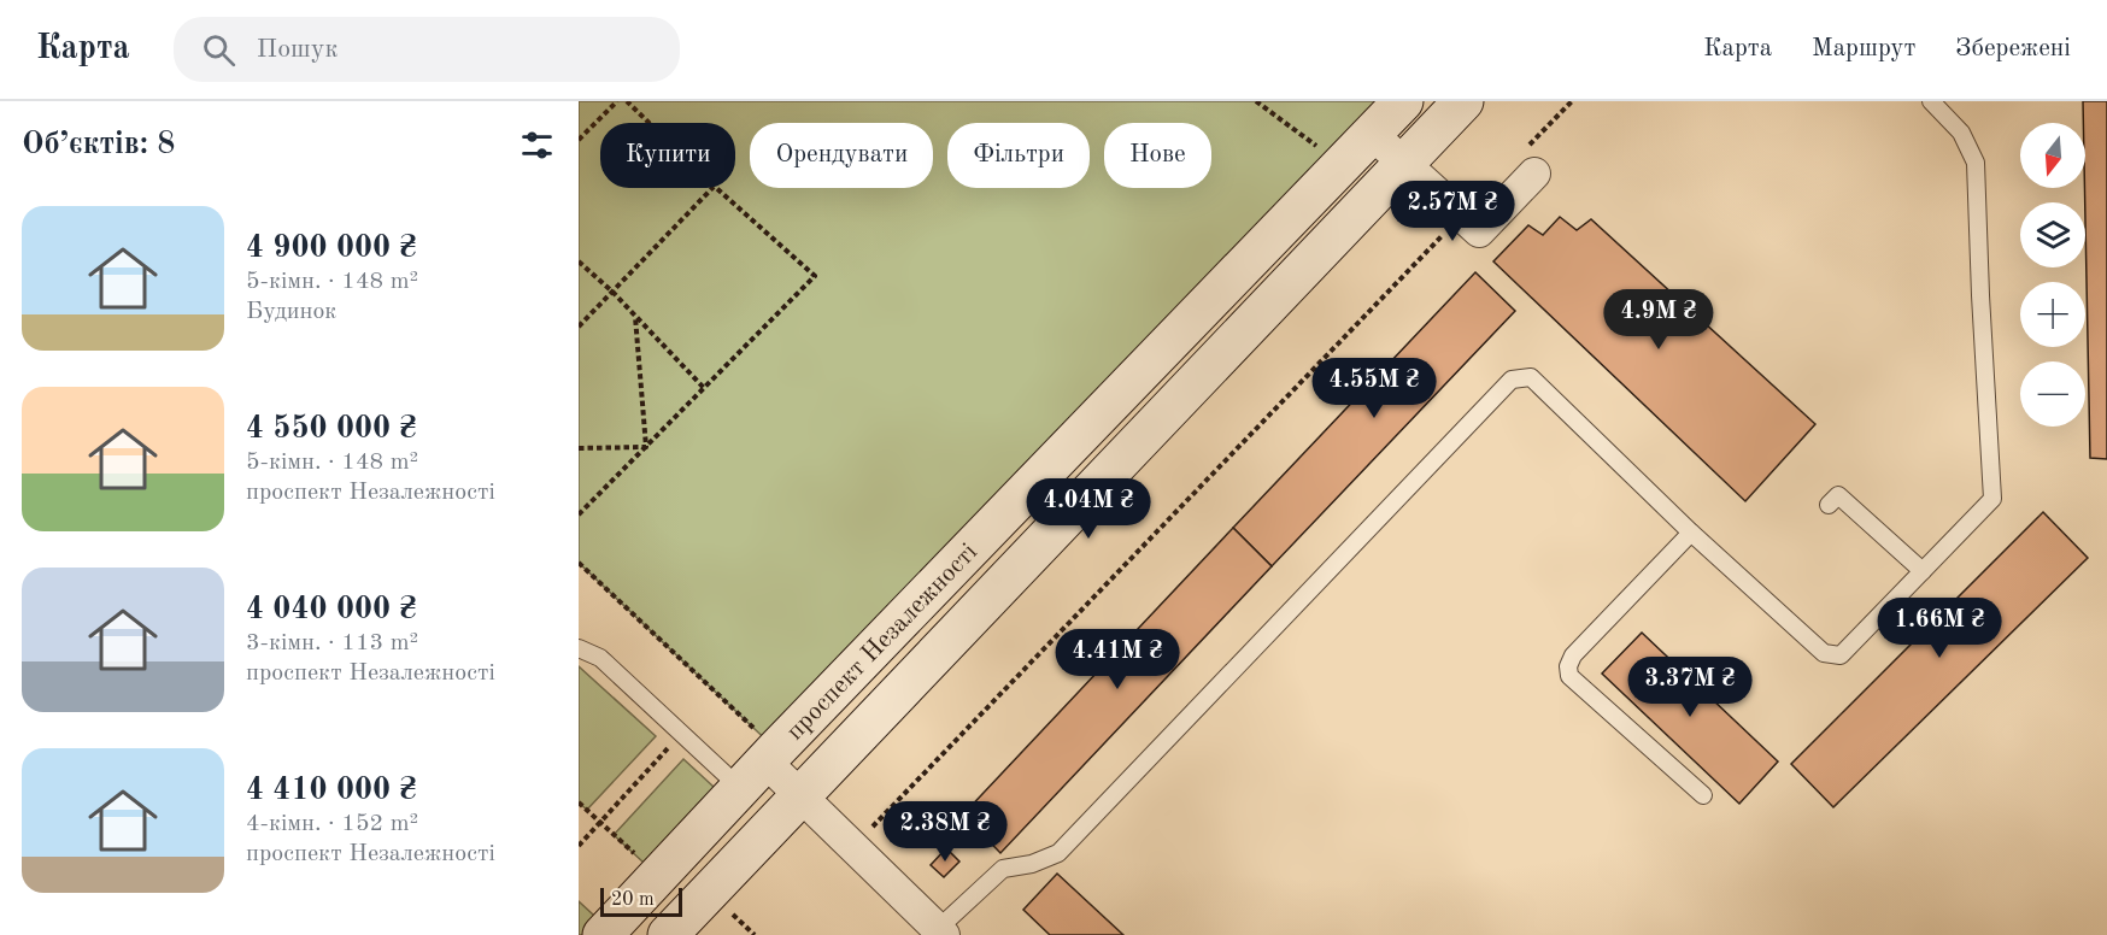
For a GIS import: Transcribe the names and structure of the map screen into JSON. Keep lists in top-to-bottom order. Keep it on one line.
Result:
{"streets":{"street":["проспект Незалежності"]},"scale_bar":"20 m","north":"bottom","page":{"header":"Карта","search":"Пошук","nav":["Карта","Маршрут","Збережені"],"heading":"Об’єктів: 8","map_buttons":["+","−"],"chip":["Купити","Орендувати","Фільтри","Нове"],"price":["2.57M ₴","4.9M ₴","4.55M ₴","4.04M ₴","1.66M ₴","4.41M ₴","3.37M ₴","2.38M ₴"],"list":[{"name":"4 900 000 ₴","note":"5-кімн. · 148 m² · Будинок"},{"name":"4 550 000 ₴","note":"5-кімн. · 148 m² · проспект Незалежності"},{"name":"4 040 000 ₴","note":"3-кімн. · 113 m² · проспект Незалежності"},{"name":"4 410 000 ₴","note":"4-кімн. · 152 m² · проспект Незалежності"}],"scale":"20 m"}}
